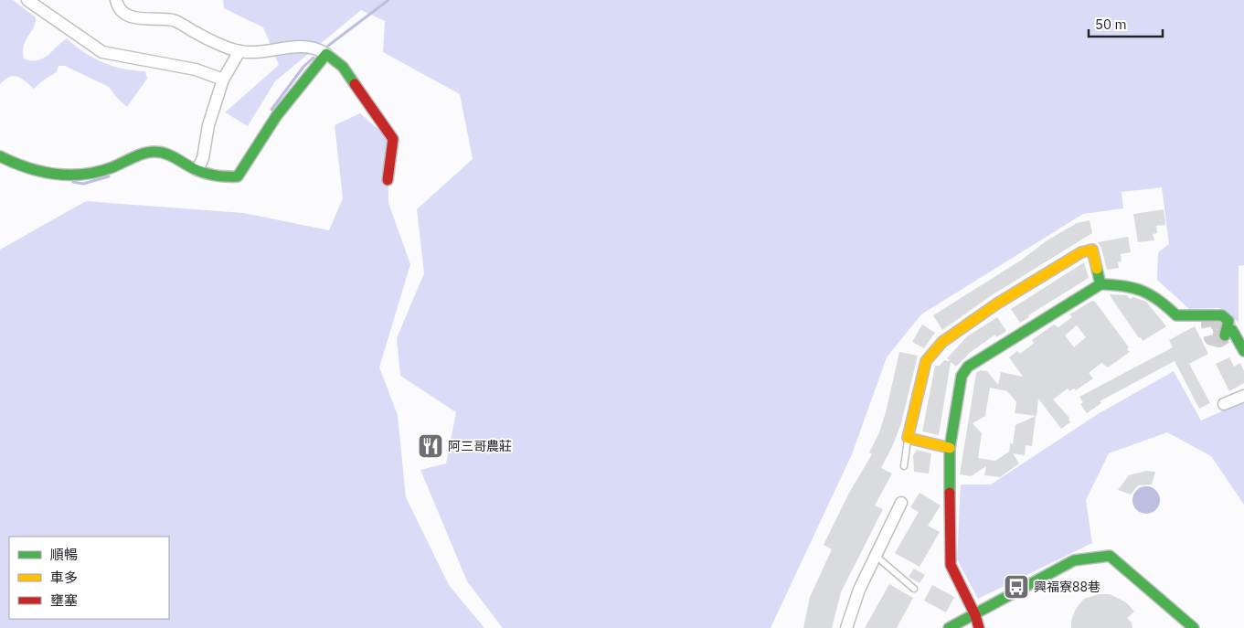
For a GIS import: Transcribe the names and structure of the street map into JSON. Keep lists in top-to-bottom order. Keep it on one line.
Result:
{"places":{"restaurant":["阿三哥農莊"],"bus stop":["興福寮88巷"]},"legend":["順暢","車多","壅塞"],"scale_bar":"50 m"}
